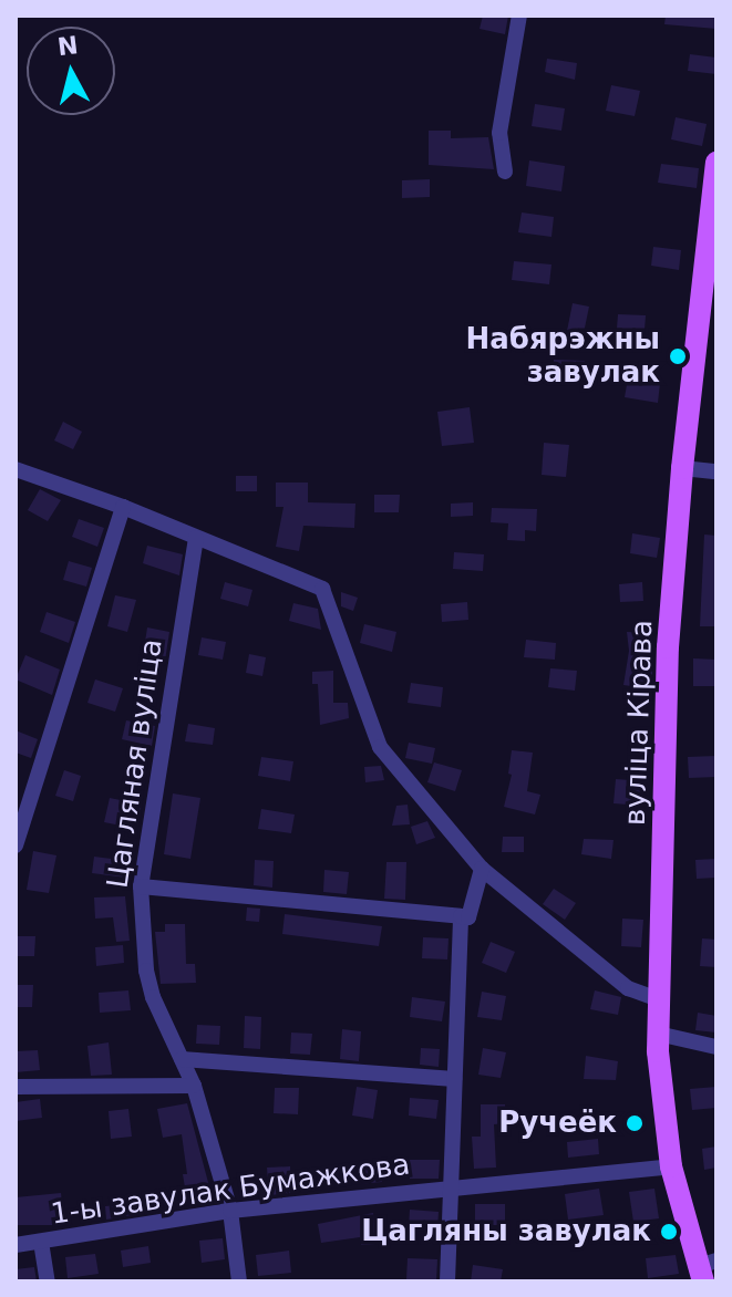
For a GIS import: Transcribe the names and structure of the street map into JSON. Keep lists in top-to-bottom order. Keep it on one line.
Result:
{"streets":{"main road":["вуліца Кірава"],"street":["Цагляная вуліца","1-ы завулак Бумажкова"]},"crossings":[["вуліца Кірава","1-ы завулак Бумажкова"],["Цагляная вуліца","1-ы завулак Бумажкова"]],"places":["Набярэжны завулак","Ручеёк","Цагляны завулак"],"north":"top"}
